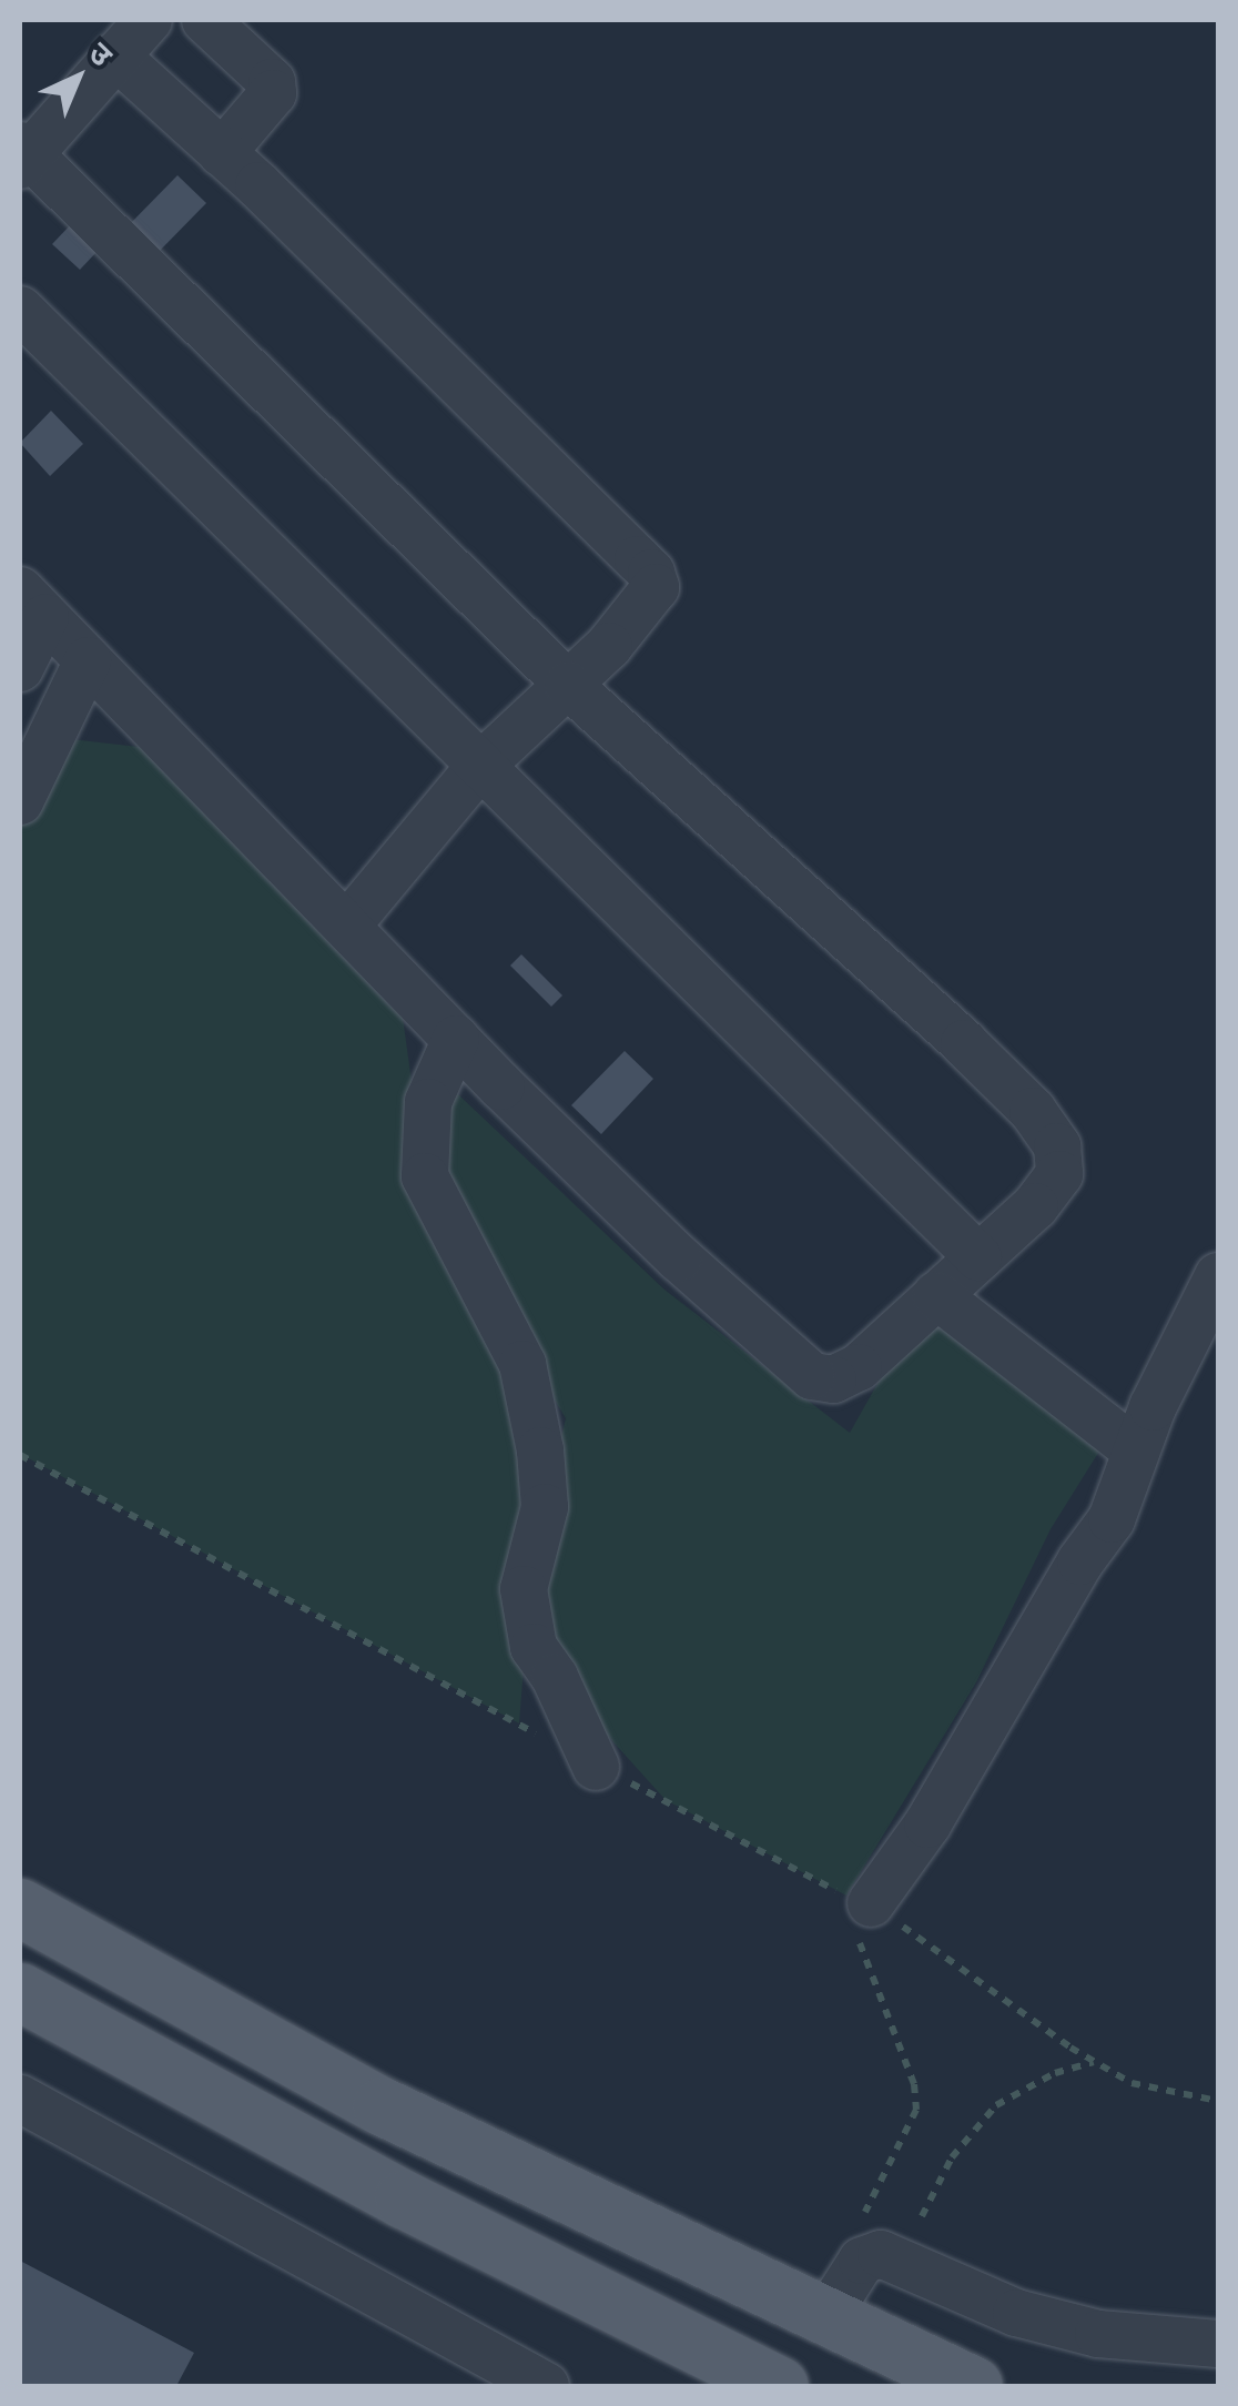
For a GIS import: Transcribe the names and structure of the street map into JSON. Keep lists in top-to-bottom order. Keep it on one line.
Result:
{"north":"top right"}
